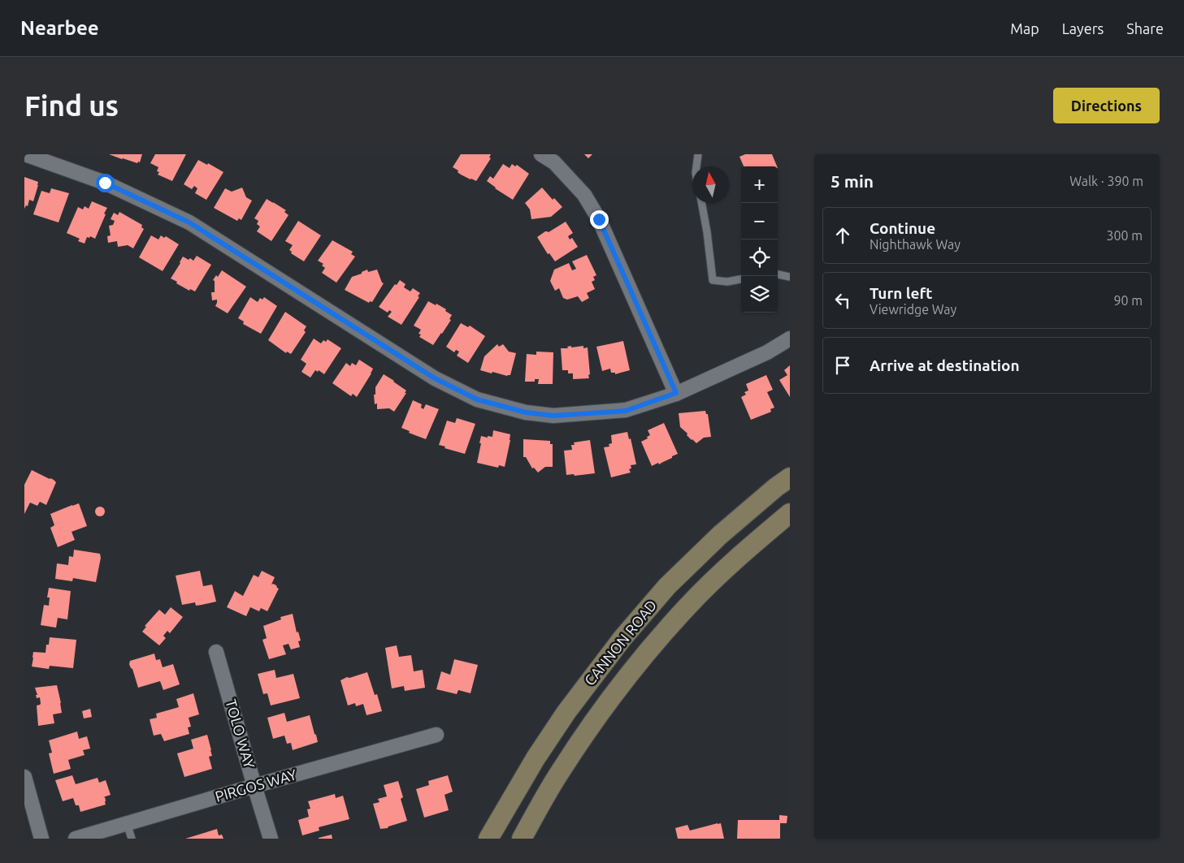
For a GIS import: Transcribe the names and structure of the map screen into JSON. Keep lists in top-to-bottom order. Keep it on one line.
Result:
{"streets":{"main road":["CANNON ROAD"],"street":["TOLO WAY","PIRGOS WAY"]},"crossings":[["TOLO WAY","PIRGOS WAY"]],"north":"top","page":{"header":"Nearbee","nav":["Map","Layers","Share"],"buttons":"Directions","title":"Find us","heading":["5 min","Walk · 390 m"],"map_buttons":["+","−"],"list":[["Continue","Nighthawk Way","300 m"],["Turn left","Viewridge Way","90 m"],"Arrive at destination"]}}
